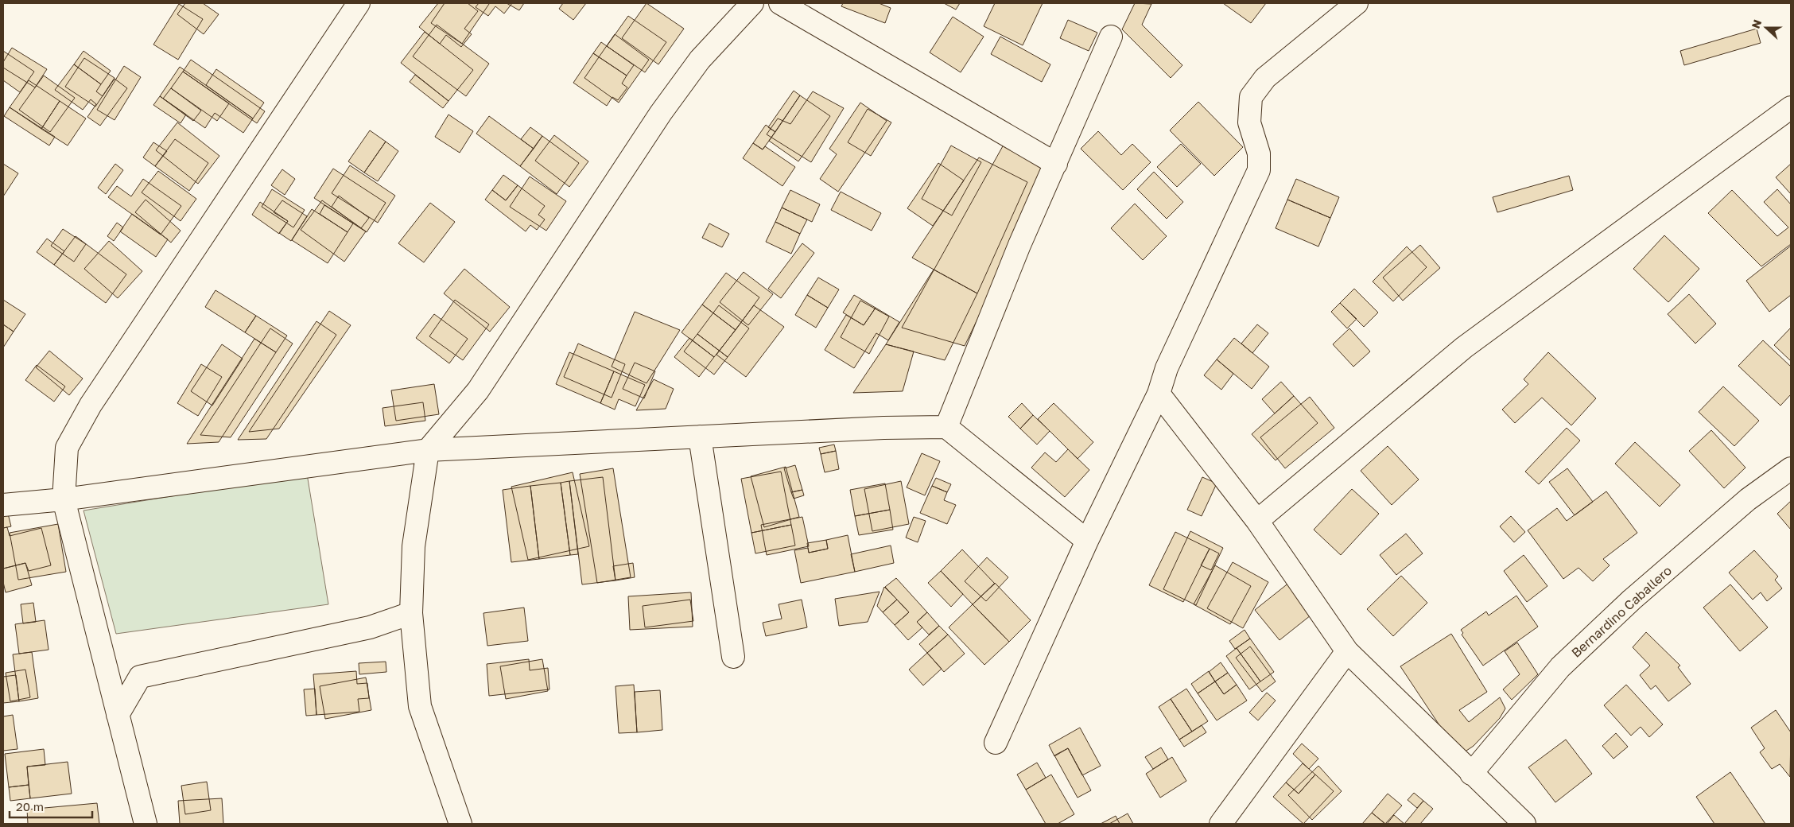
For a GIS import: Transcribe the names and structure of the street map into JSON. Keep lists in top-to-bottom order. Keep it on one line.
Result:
{"streets":{"street":["Bernardino Caballero"]},"scale_bar":"20 m","north":"left"}
